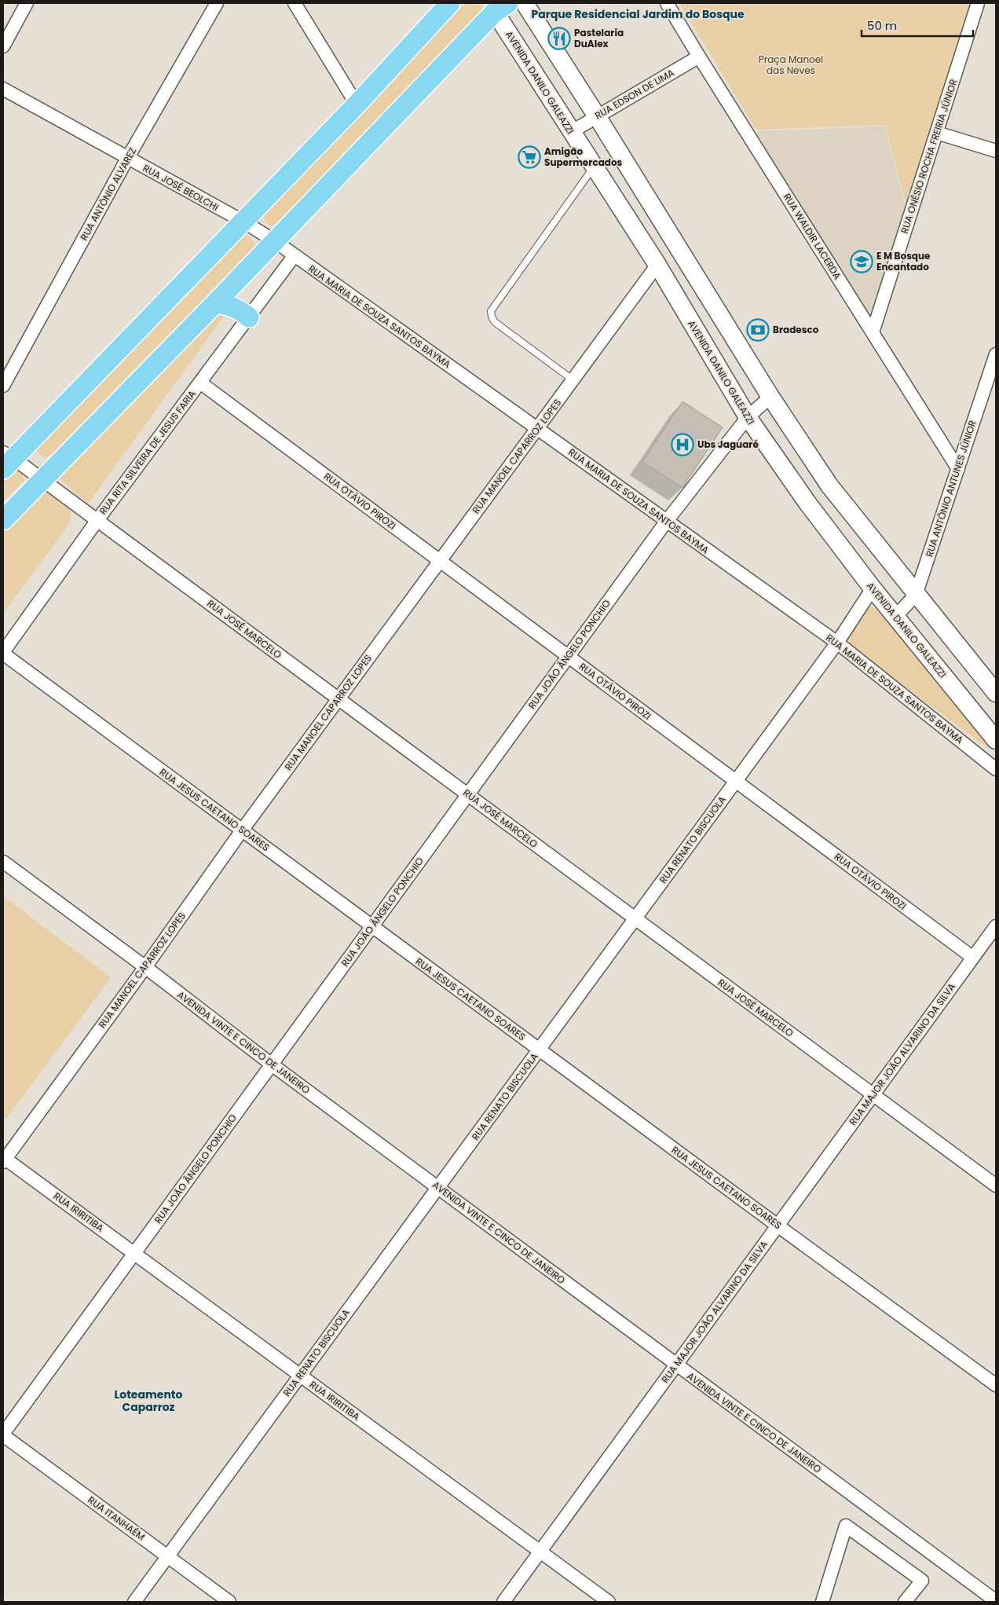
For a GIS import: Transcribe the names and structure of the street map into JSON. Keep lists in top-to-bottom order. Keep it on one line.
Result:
{"streets":{"main road":["AVENIDA DANILO GALEAZZI"],"street":["RUA EDSON DE LIMA","RUA ONÉSIO ROCHA FREIRIA JÚNIOR","RUA JOSÉ BEOLCHI","RUA ANTÔNIO ALVAREZ","RUA WALDIR LACERDA","RUA MARIA DE SOUZA SANTOS BAYMA","RUA RITA SILVEIRA DE JESUS FARIA","RUA MANOEL CAPARROZ LOPES","RUA ANTÔNIO ANTUNES JÚNIOR","RUA OTÁVIO PIROZI","RUA JOSÉ MARCELO","RUA JOÃO ÂNGELO PONCHIO","RUA JESUS CAETANO SOARES","RUA RENATO BISCUOLA","AVENIDA VINTE E CINCO DE JANEIRO","RUA MAJOR JOÃO ALVARINO DA SILVA","RUA IRIRITIBA","RUA ITANHAÉM"]},"crossings":[["AVENIDA DANILO GALEAZZI","RUA EDSON DE LIMA"],["AVENIDA DANILO GALEAZZI","RUA MANOEL CAPARROZ LOPES"],["AVENIDA DANILO GALEAZZI","RUA ANTÔNIO ANTUNES JÚNIOR"],["AVENIDA DANILO GALEAZZI","RUA JOÃO ÂNGELO PONCHIO"],["AVENIDA DANILO GALEAZZI","RUA RENATO BISCUOLA"],["RUA EDSON DE LIMA","RUA WALDIR LACERDA"],["RUA ONÉSIO ROCHA FREIRIA JÚNIOR","RUA WALDIR LACERDA"],["RUA JOSÉ BEOLCHI","RUA ANTÔNIO ALVAREZ"],["RUA JOSÉ BEOLCHI","RUA MARIA DE SOUZA SANTOS BAYMA"],["RUA WALDIR LACERDA","RUA ANTÔNIO ANTUNES JÚNIOR"],["RUA MARIA DE SOUZA SANTOS BAYMA","RUA RITA SILVEIRA DE JESUS FARIA"],["RUA MARIA DE SOUZA SANTOS BAYMA","RUA MANOEL CAPARROZ LOPES"],["RUA MARIA DE SOUZA SANTOS BAYMA","RUA JOÃO ÂNGELO PONCHIO"],["RUA MARIA DE SOUZA SANTOS BAYMA","RUA RENATO BISCUOLA"],["RUA RITA SILVEIRA DE JESUS FARIA","RUA OTÁVIO PIROZI"],["RUA RITA SILVEIRA DE JESUS FARIA","RUA JOSÉ MARCELO"],["RUA RITA SILVEIRA DE JESUS FARIA","RUA JESUS CAETANO SOARES"],["RUA MANOEL CAPARROZ LOPES","RUA OTÁVIO PIROZI"],["RUA MANOEL CAPARROZ LOPES","RUA JOSÉ MARCELO"],["RUA MANOEL CAPARROZ LOPES","RUA JESUS CAETANO SOARES"],["RUA MANOEL CAPARROZ LOPES","AVENIDA VINTE E CINCO DE JANEIRO"],["RUA MANOEL CAPARROZ LOPES","RUA IRIRITIBA"],["RUA OTÁVIO PIROZI","RUA JOÃO ÂNGELO PONCHIO"],["RUA OTÁVIO PIROZI","RUA RENATO BISCUOLA"],["RUA OTÁVIO PIROZI","RUA MAJOR JOÃO ALVARINO DA SILVA"],["RUA JOSÉ MARCELO","RUA JOÃO ÂNGELO PONCHIO"],["RUA JOSÉ MARCELO","RUA RENATO BISCUOLA"],["RUA JOSÉ MARCELO","RUA MAJOR JOÃO ALVARINO DA SILVA"],["RUA JOÃO ÂNGELO PONCHIO","RUA JESUS CAETANO SOARES"],["RUA JOÃO ÂNGELO PONCHIO","AVENIDA VINTE E CINCO DE JANEIRO"],["RUA JOÃO ÂNGELO PONCHIO","RUA IRIRITIBA"],["RUA JOÃO ÂNGELO PONCHIO","RUA ITANHAÉM"],["RUA JESUS CAETANO SOARES","RUA RENATO BISCUOLA"],["RUA JESUS CAETANO SOARES","RUA MAJOR JOÃO ALVARINO DA SILVA"],["RUA RENATO BISCUOLA","AVENIDA VINTE E CINCO DE JANEIRO"],["RUA RENATO BISCUOLA","RUA IRIRITIBA"],["RUA RENATO BISCUOLA","RUA ITANHAÉM"],["AVENIDA VINTE E CINCO DE JANEIRO","RUA MAJOR JOÃO ALVARINO DA SILVA"],["RUA MAJOR JOÃO ALVARINO DA SILVA","RUA IRIRITIBA"]],"districts":["Parque Residencial Jardim do Bosque","Loteamento Caparroz"],"parks":["Praça Manoel das Neves"],"places":{"restaurant":["Pastelaria DuAlex"],"supermarket":["Amigão Supermercados"],"school or university":["E M Bosque Encantado"],"bank":["Bradesco"],"hospital":["Ubs Jaguaré"]},"scale_bar":"50 m"}
